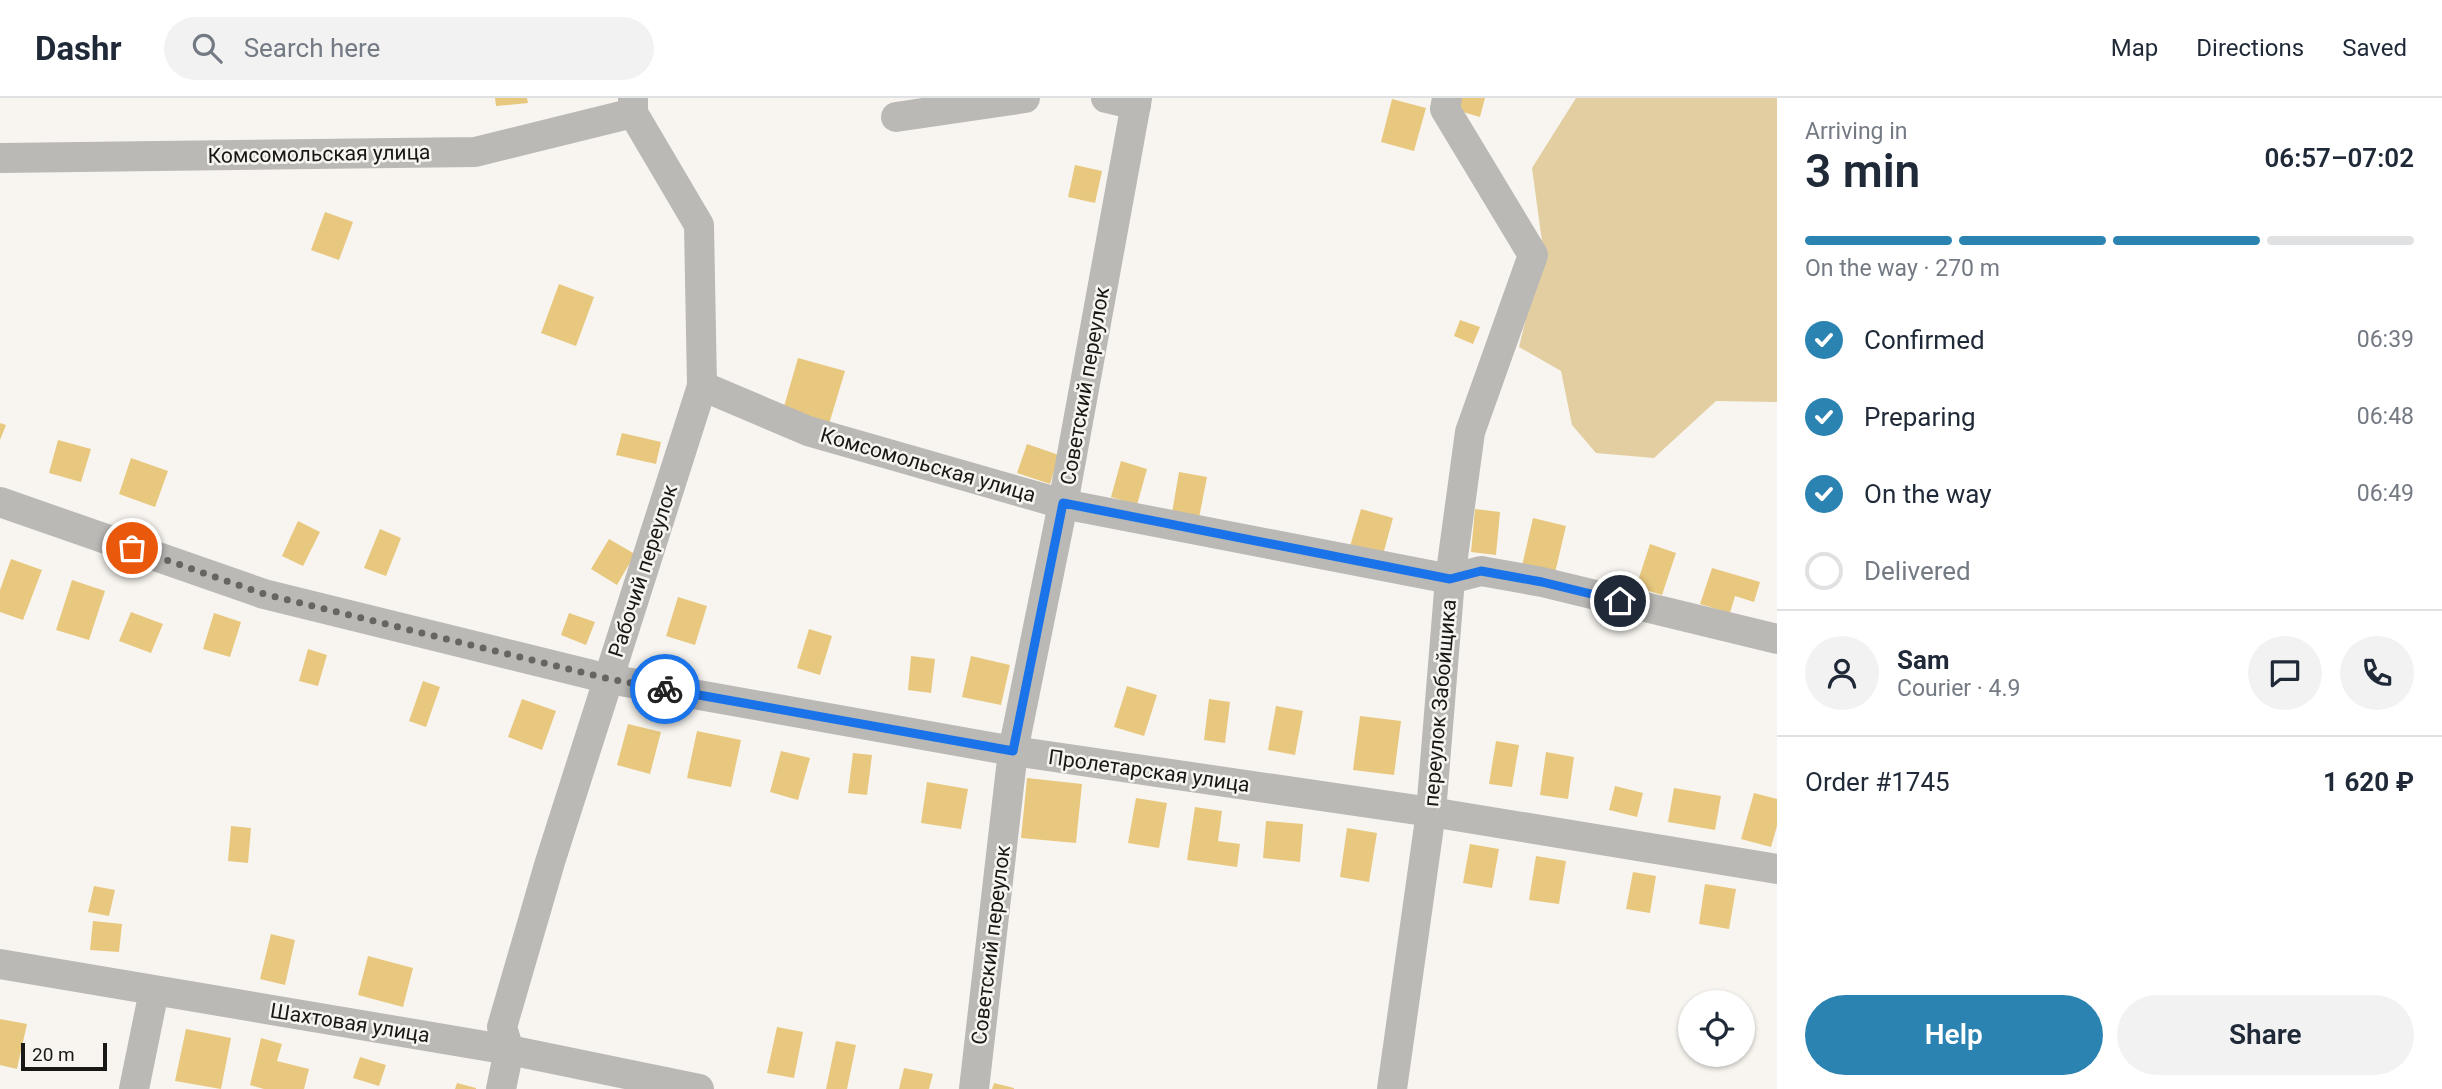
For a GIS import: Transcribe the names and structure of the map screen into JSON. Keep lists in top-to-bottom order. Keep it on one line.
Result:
{"streets":{"street":["Комсомольская улица","Советский переулок","Рабочий переулок","переулок Забойщика","Пролетарская улица","Шахтовая улица"]},"crossings":[["Комсомольская улица","Советский переулок"],["Комсомольская улица","Рабочий переулок"],["Комсомольская улица","переулок Забойщика"],["Советский переулок","Пролетарская улица"],["Рабочий переулок","Пролетарская улица"],["Рабочий переулок","Шахтовая улица"],["переулок Забойщика","Пролетарская улица"]],"scale_bar":"20 m","page":{"header":"Dashr","search":"Search here","nav":["Map","Directions","Saved"],"heading":["3 min","Arriving in","06:57–07:02"],"panel":["Sam","Courier · 4.9","Order #1745","1 620 ₽"],"bar":"On the way · 270 m","list":[["Confirmed","06:39"],["Preparing","06:48"],["On the way","06:49"],"Delivered"],"buttons":["Help","Share"],"scale":"20 m"}}
